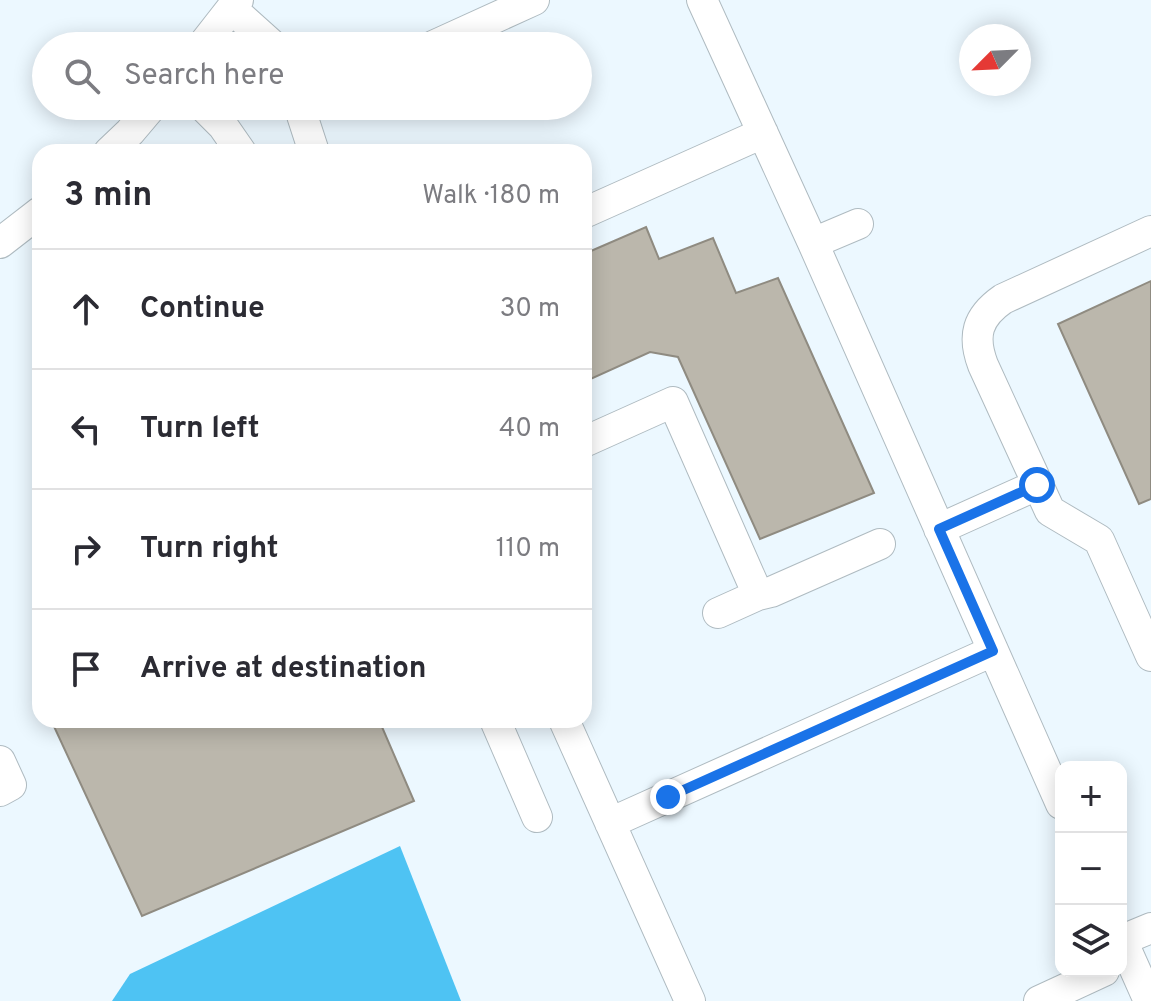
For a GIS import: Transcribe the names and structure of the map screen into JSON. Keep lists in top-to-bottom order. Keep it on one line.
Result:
{"north":"bottom left","page":{"search":"Search here","heading":["3 min","Walk · 180 m"],"list":[["Continue","30 m"],["Turn left","40 m"],["Turn right","110 m"],"Arrive at destination"],"map_buttons":["+","−"]}}
